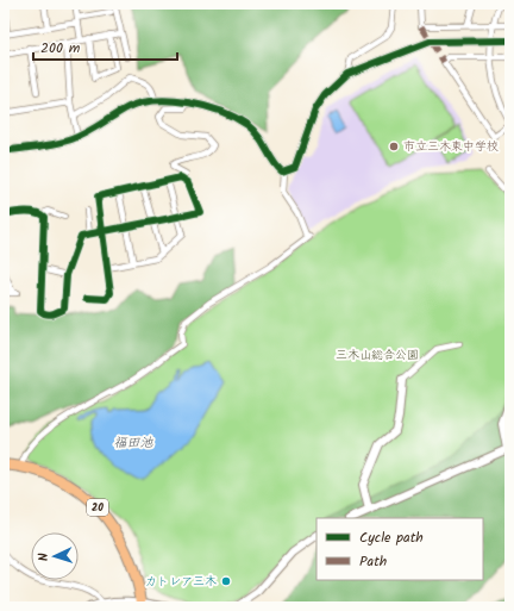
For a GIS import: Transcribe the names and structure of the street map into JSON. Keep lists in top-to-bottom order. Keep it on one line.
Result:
{"streets":{"main road":["20"]},"water":["福田池"],"parks":["三木山総合公園"],"places":["市立三木東中学校","カトレア三木"],"legend":["Cycle path","Path"],"scale_bar":"200 m","north":"left"}
